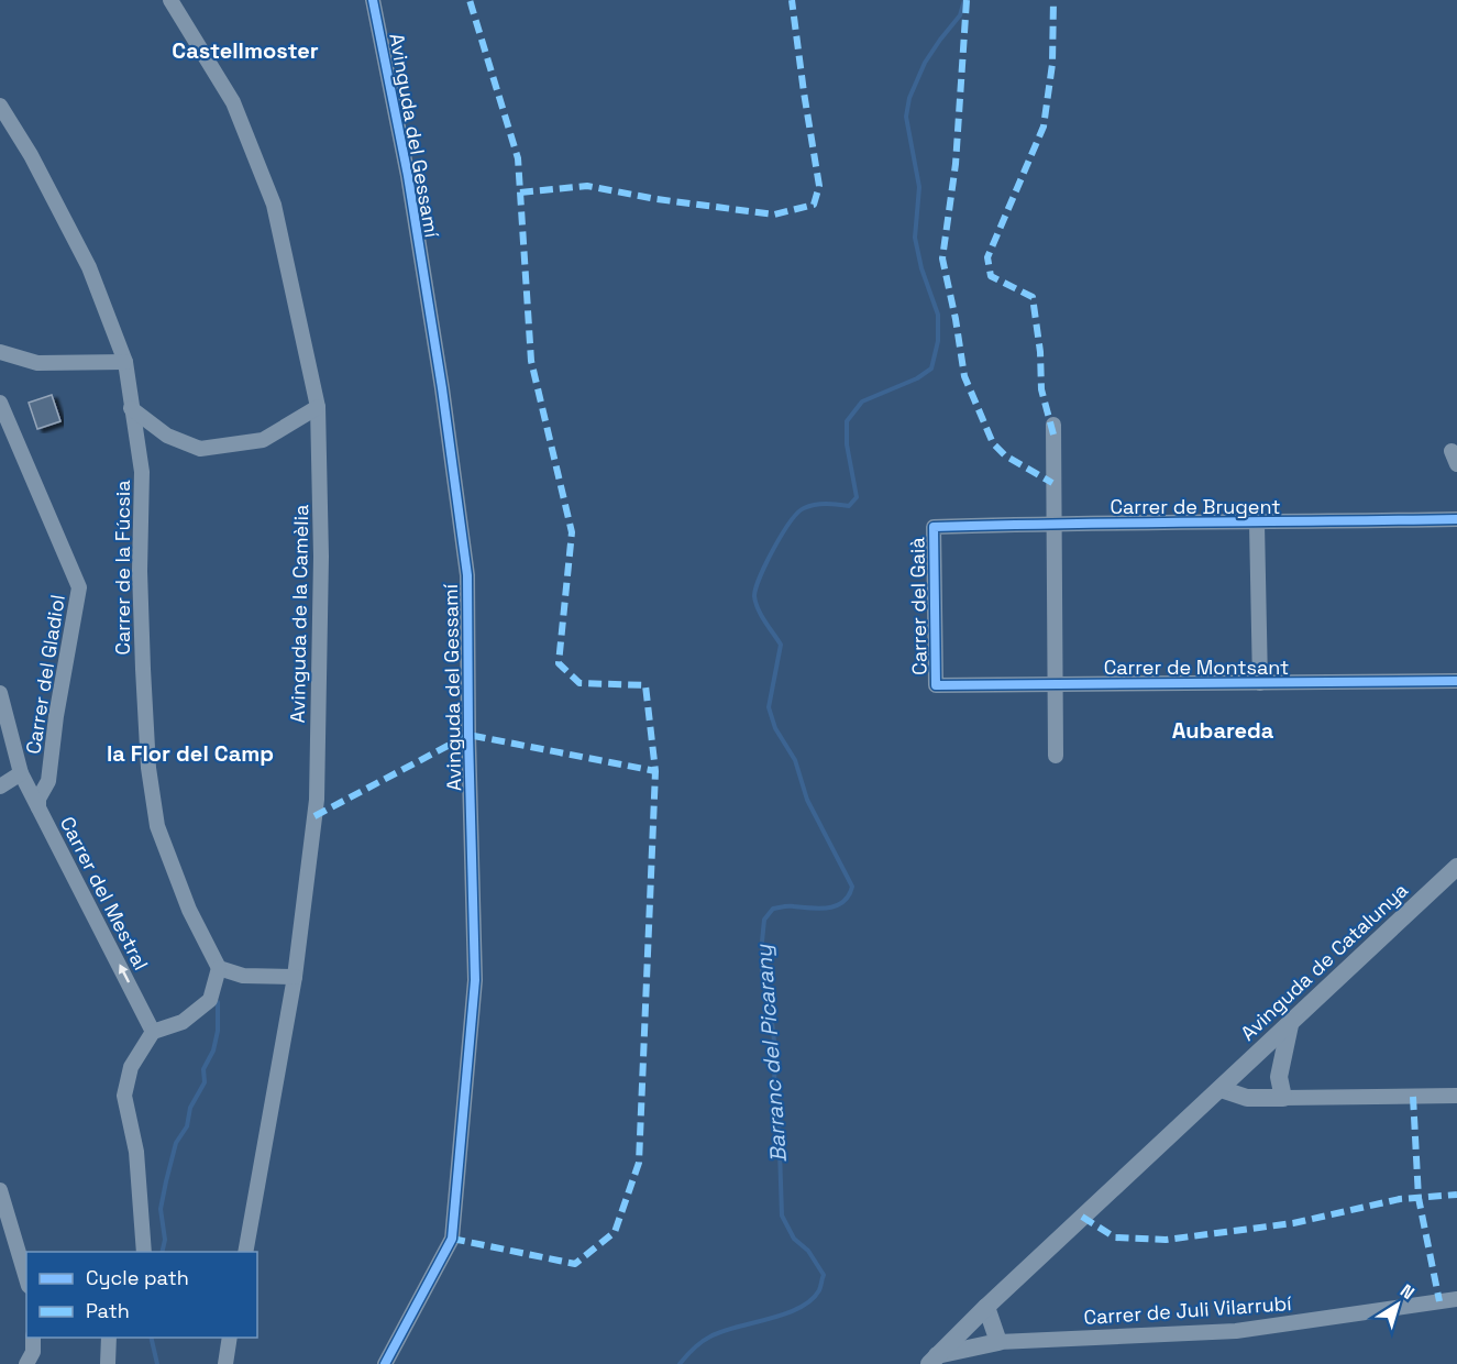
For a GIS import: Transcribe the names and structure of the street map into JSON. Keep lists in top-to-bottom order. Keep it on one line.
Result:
{"streets":{"street":["Avinguda del Gessamí","Carrer de Brugent","Carrer de la Fúcsia","Carrer del Gaià","Avinguda de la Camèlia","Carrer de Montsant","Carrer del Gladiol","Carrer del Mestral","Avinguda de Catalunya","Carrer de Juli Vilarrubí"]},"crossings":[["Carrer de Brugent","Carrer del Gaià"],["Carrer del Gaià","Carrer de Montsant"],["Carrer del Gladiol","Carrer del Mestral"]],"one_way":["Carrer del Mestral"],"districts":["Castellmoster","Aubareda","la Flor del Camp"],"water":["Barranc del Picarany"],"legend":["Cycle path","Path"],"north":"top right"}
